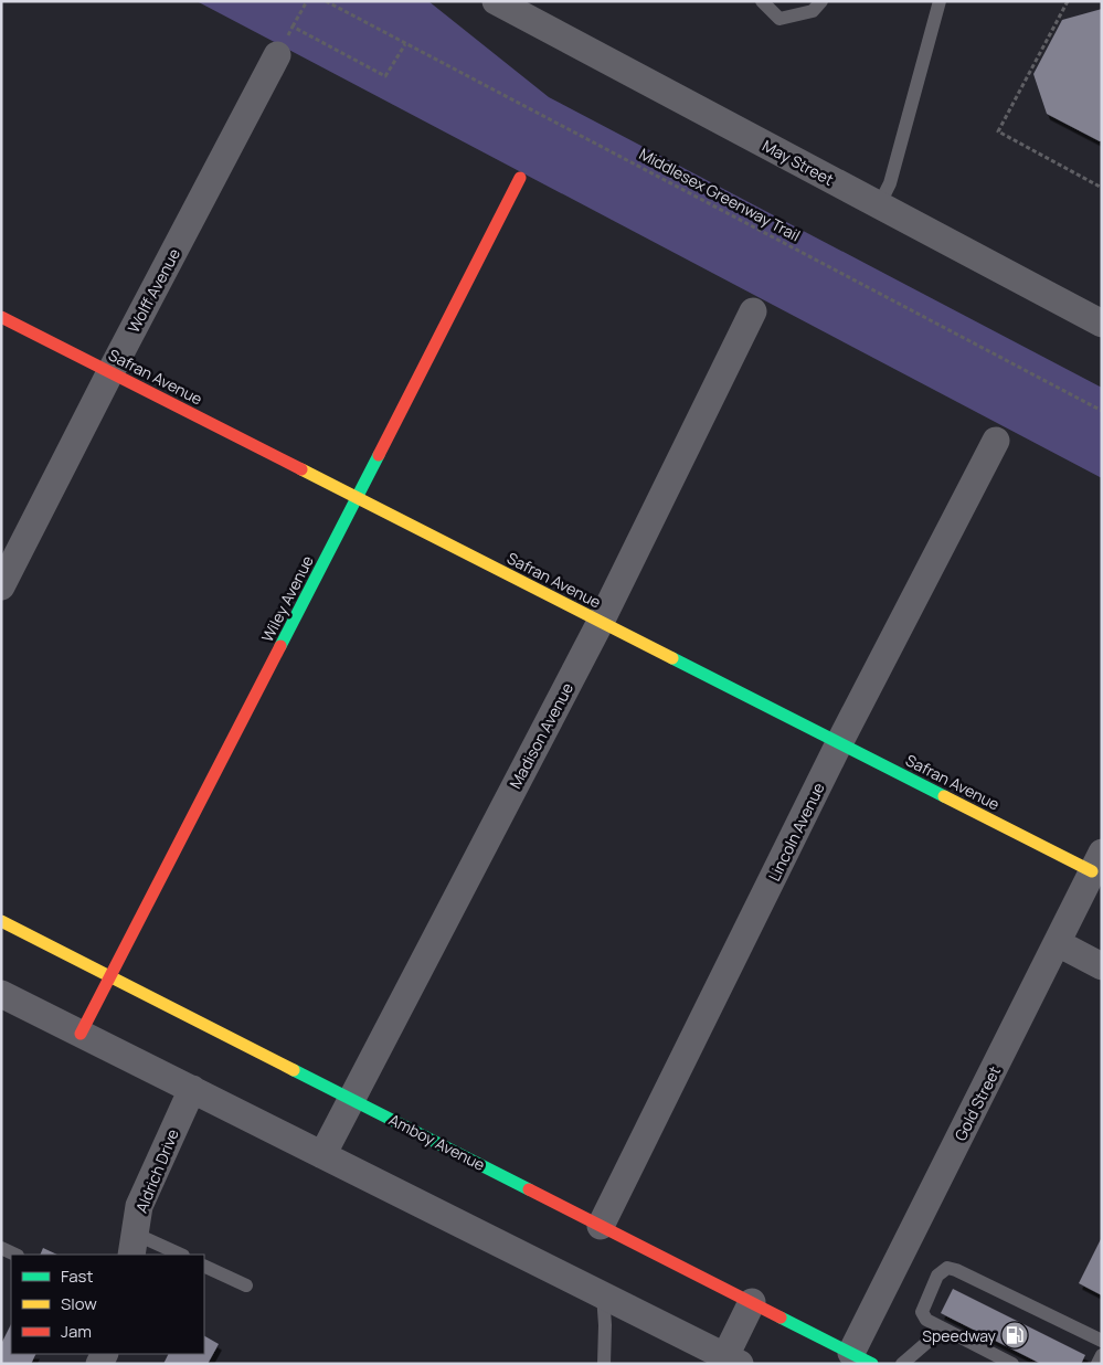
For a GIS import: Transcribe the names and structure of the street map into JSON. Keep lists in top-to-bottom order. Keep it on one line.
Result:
{"streets":{"street":["May Street","Wolff Avenue","Safran Avenue","Wiley Avenue","Madison Avenue","Lincoln Avenue","Gold Street","Amboy Avenue","Aldrich Drive"],"path":["Middlesex Greenway Trail"]},"crossings":[["Wolff Avenue","Safran Avenue"],["Safran Avenue","Wiley Avenue"],["Safran Avenue","Madison Avenue"],["Safran Avenue","Lincoln Avenue"],["Safran Avenue","Gold Street"],["Wiley Avenue","Amboy Avenue"],["Madison Avenue","Amboy Avenue"],["Lincoln Avenue","Amboy Avenue"],["Gold Street","Amboy Avenue"]],"places":{"fuel station":["Speedway"]},"legend":["Fast","Slow","Jam"]}
